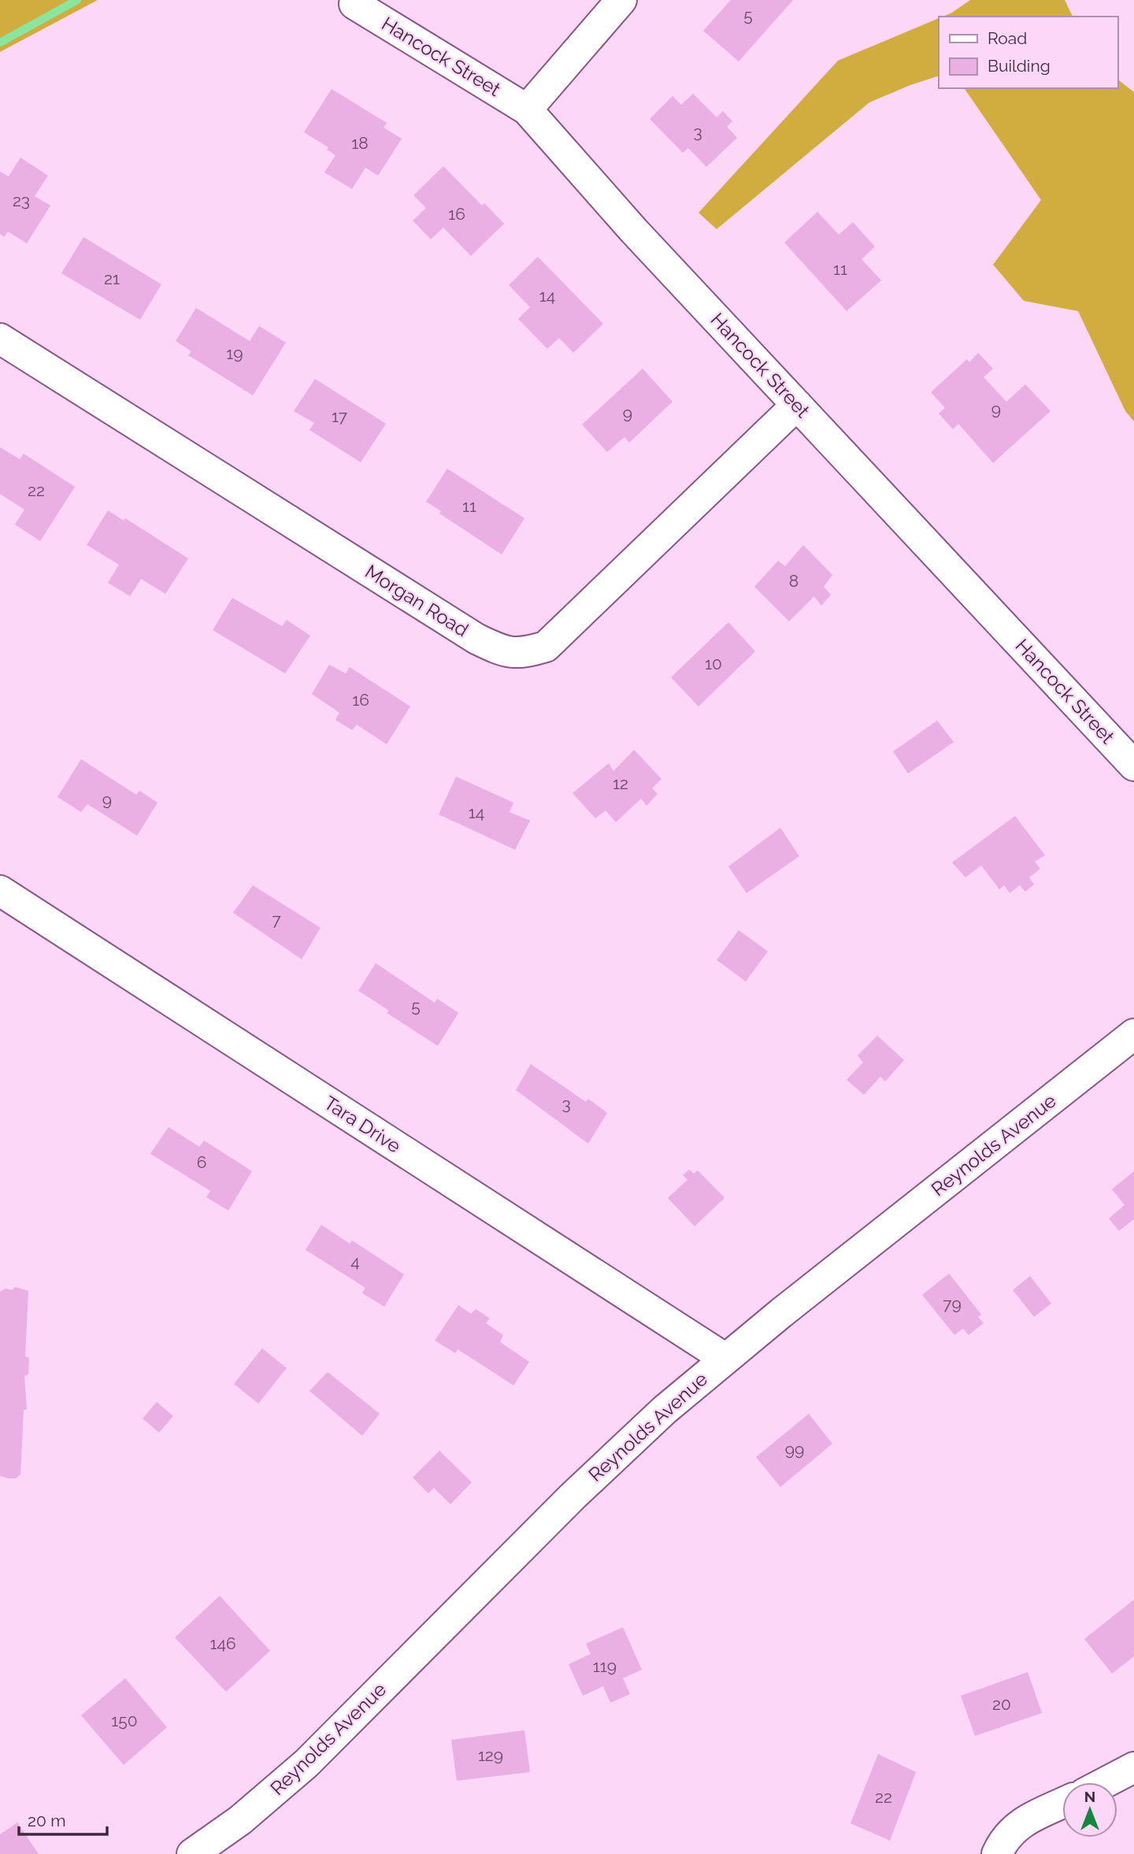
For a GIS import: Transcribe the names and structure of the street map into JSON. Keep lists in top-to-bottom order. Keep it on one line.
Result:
{"streets":{"street":["Hancock Street","Morgan Road","Tara Drive","Reynolds Avenue"]},"crossings":[["Hancock Street","Morgan Road"],["Tara Drive","Reynolds Avenue"]],"house_numbers":["5","3","18","23","16","11","21","14","19","9","9","17","22","11","8","10","16","12","9","14","7","5","3","6","4","79","99","146","119","20","150","129","22"],"legend":["Road","Building"],"scale_bar":"20 m","north":"top"}
